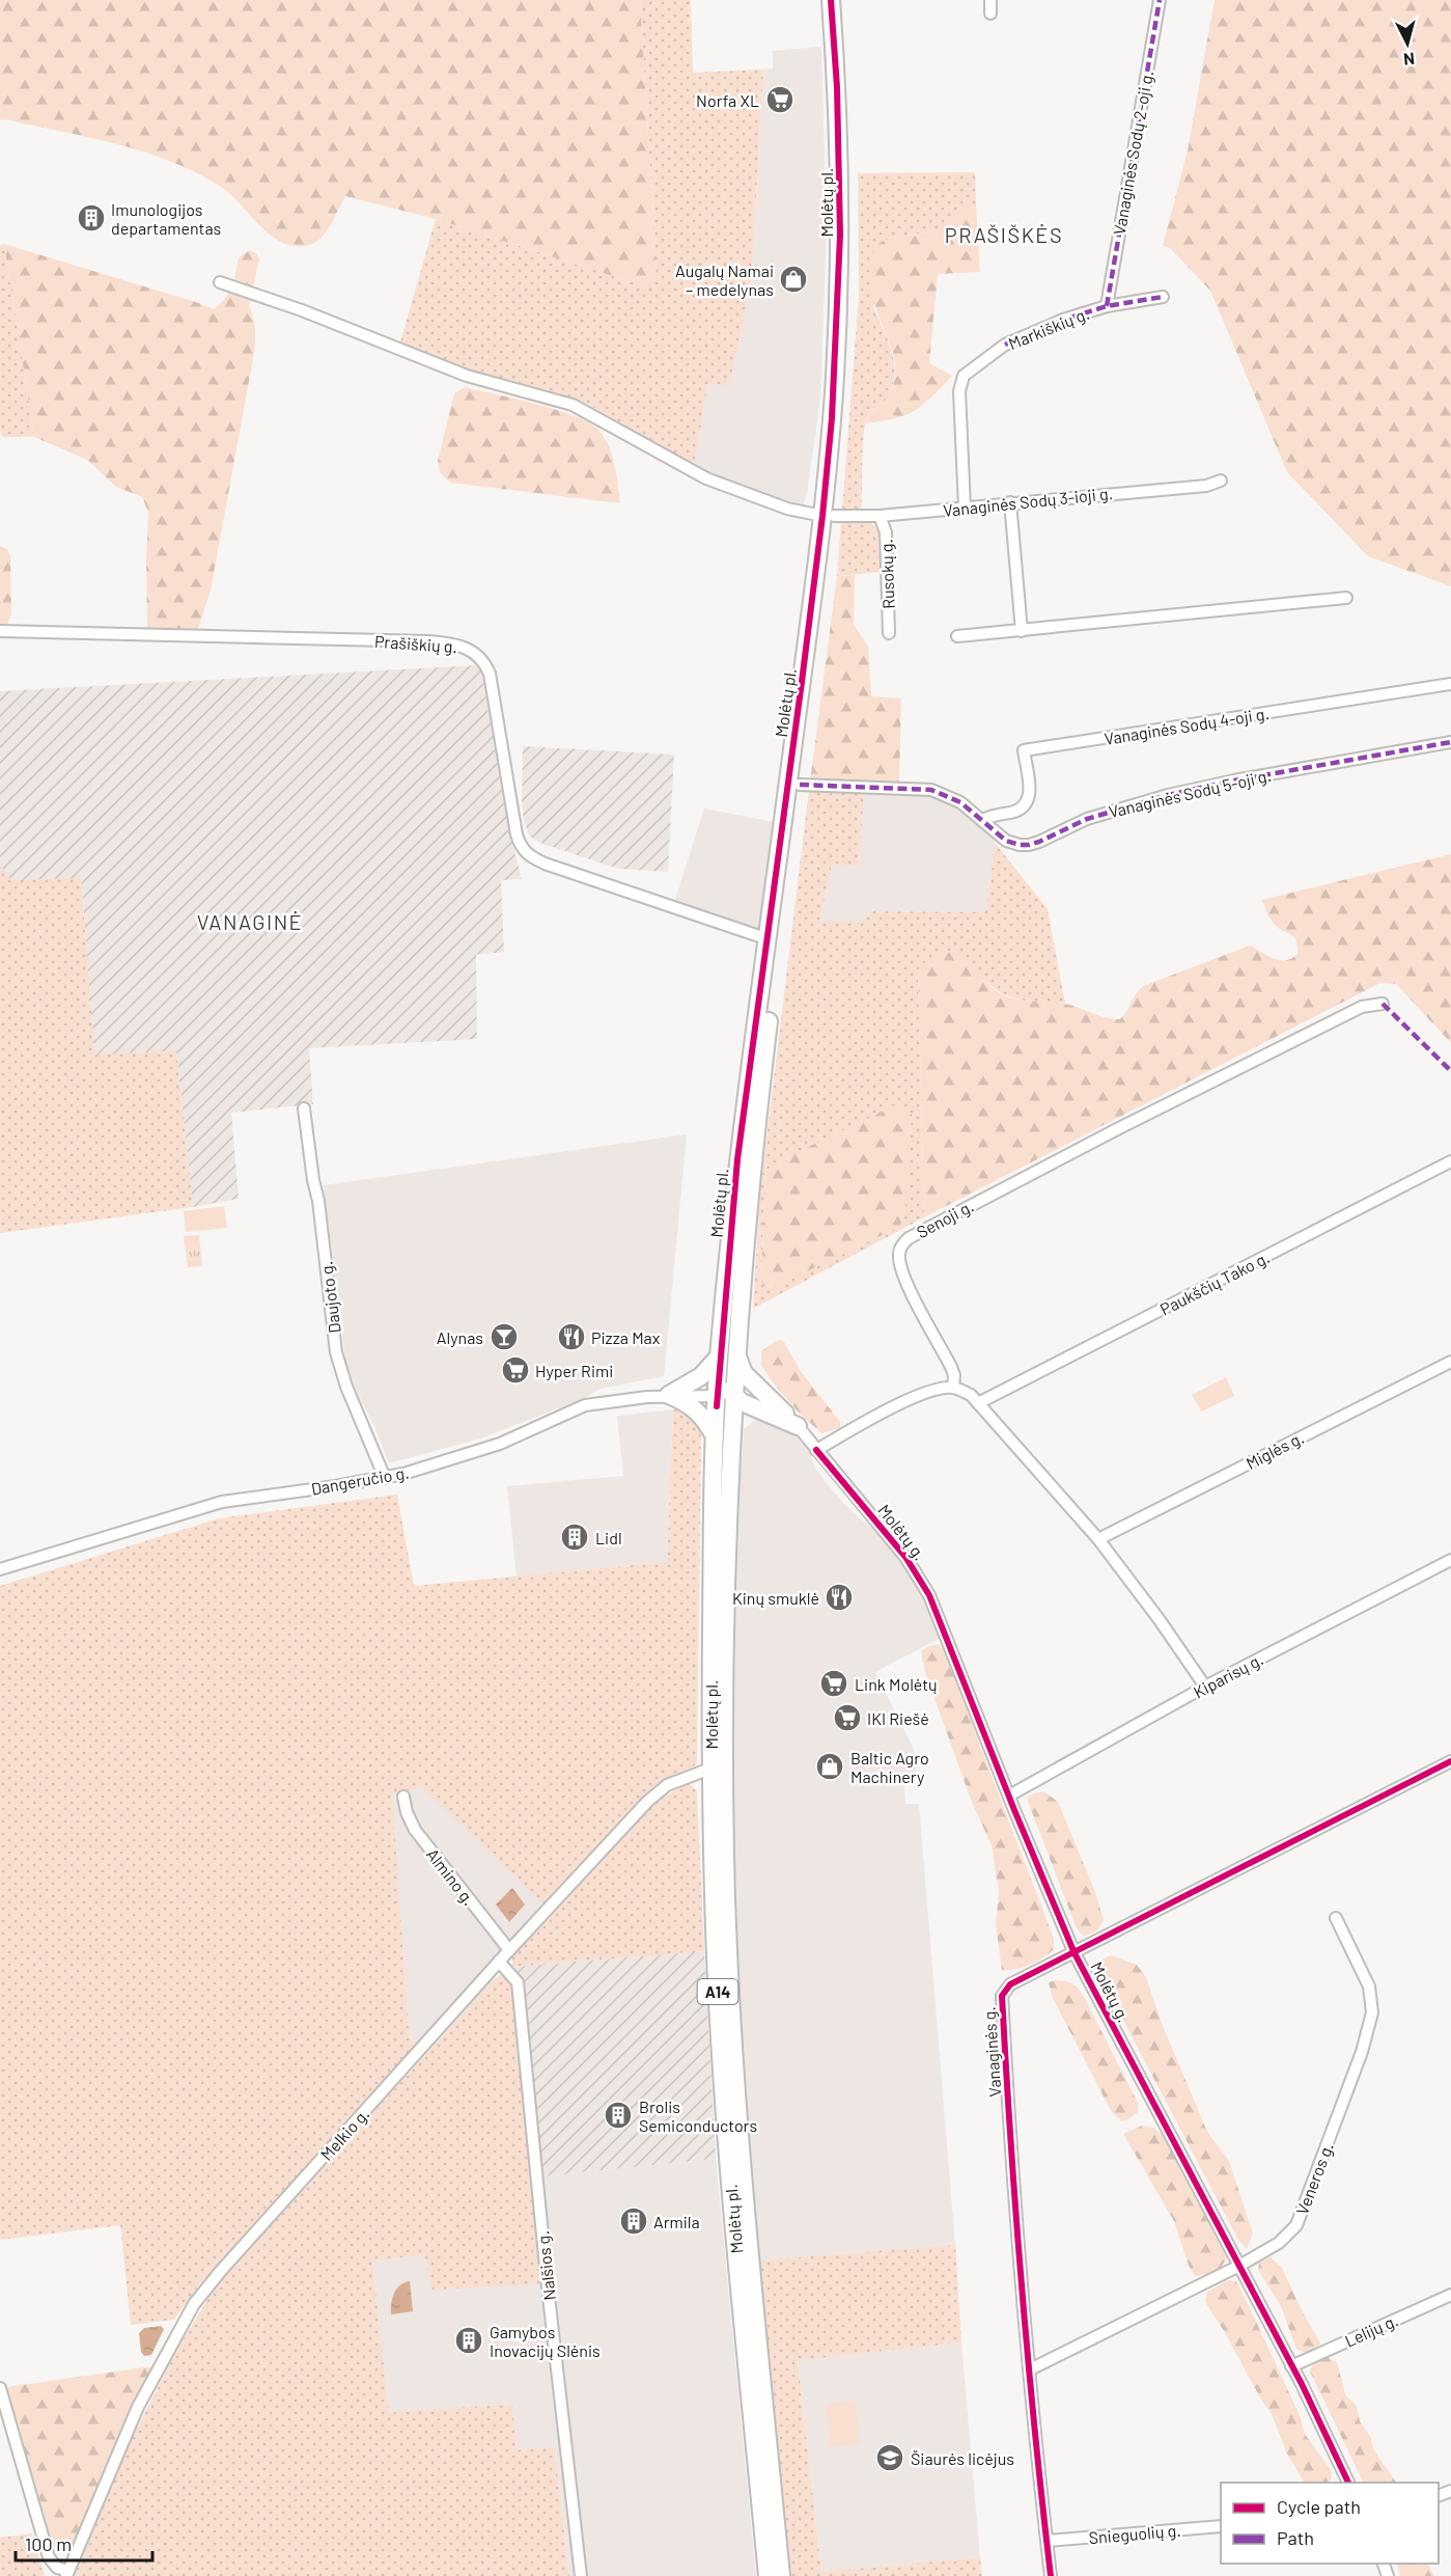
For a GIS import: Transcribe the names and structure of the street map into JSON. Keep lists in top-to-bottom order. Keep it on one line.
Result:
{"streets":{"highway":["Molėtų pl.","A14"],"street":["Vanaginės Sodų 2-oji g.","Markiškių g.","Vanaginės Sodų 3-ioji g.","Rusokų g.","Prašiškių g.","Vanaginės Sodų 4-oji g.","Vanaginės Sodų 5-oji g.","Senoji g.","Paukščių Tako g.","Daujoto g.","Miglės g.","Dangeručio g.","Molėtų g.","Kiparisų g.","Almino g.","Vanaginės g.","Melkio g.","Veneros g.","Nalšios g.","Lelijų g.","Snieguolių g."]},"crossings":[["Vanaginės Sodų 2-oji g.","Markiškių g."],["Molėtų pl.","Vanaginės Sodų 3-ioji g."],["Molėtų pl.","Prašiškių g."],["Molėtų pl.","Vanaginės Sodų 5-oji g."],["Molėtų pl.","Dangeručio g."],["Molėtų pl.","Melkio g."],["Markiškių g.","Vanaginės Sodų 3-ioji g."],["Vanaginės Sodų 3-ioji g.","Rusokų g."],["Vanaginės Sodų 4-oji g.","Vanaginės Sodų 5-oji g."],["Daujoto g.","Dangeručio g."],["Molėtų g.","Kiparisų g."],["Molėtų g.","Vanaginės g."],["Molėtų g.","Veneros g."],["Molėtų g.","Lelijų g."],["Almino g.","Melkio g."],["Vanaginės g.","Veneros g."],["Vanaginės g.","Snieguolių g."],["Melkio g.","Nalšios g."]],"districts":["PRAŠIŠKĖS","VANAGINĖ"],"places":{"supermarket":["Norfa XL","Hyper Rimi","Link Molėtų","IKI Riešė"],"building":["Imunologijos departamentas","Lidl","Brolis Semiconductors","Armila","Gamybos Inovacijų Slėnis"],"shop":["Augalų Namai – medelynas","Baltic Agro Machinery"],"bar":["Alynas"],"restaurant":["Pizza Max","Kinų smuklė"],"school or university":["Šiaurės licėjus"]},"legend":["Cycle path","Path"],"scale_bar":"100 m","north":"bottom"}
